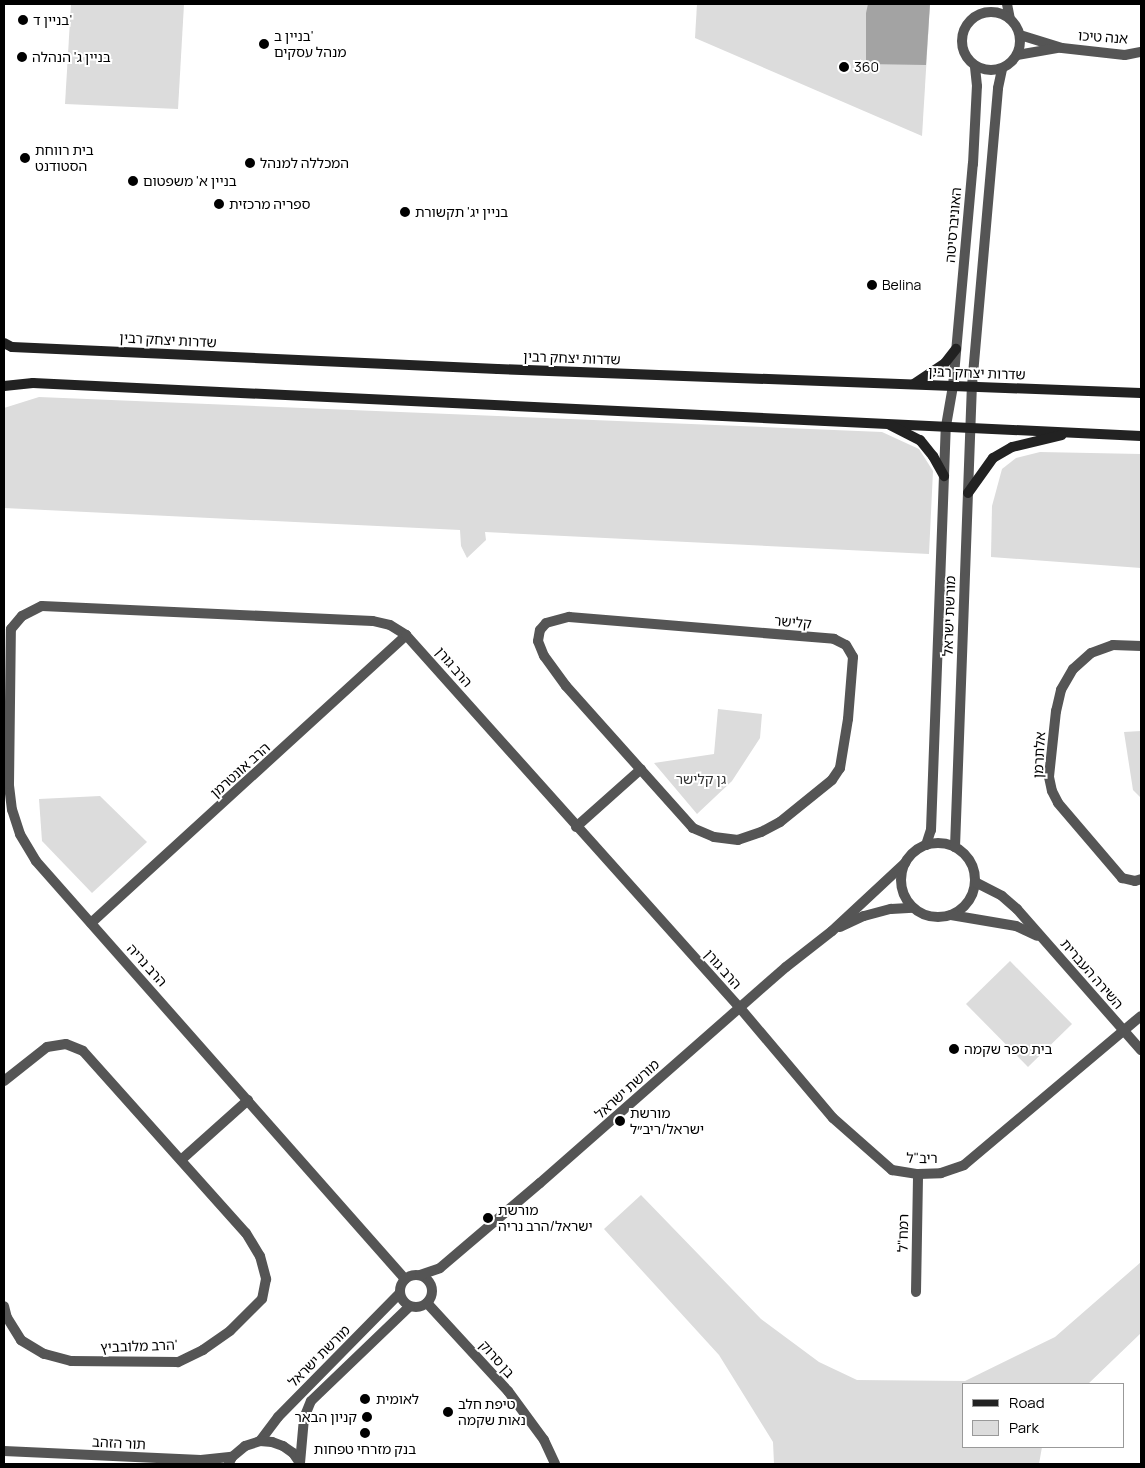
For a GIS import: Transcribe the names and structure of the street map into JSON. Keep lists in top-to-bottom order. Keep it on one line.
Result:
{"streets":{"main road":["שדרות יצחק רבין"],"street":["אנה טיכו","האוניברסיטה","מורשת ישראל","קלישר","הרב גורן","אלתרמן","הרב אונטרמן","הרב נריה","השירה העברית","ריב\"ל","רמח\"ל","הרב מלובביץ'","בן סרוק","תור הזהב"]},"crossings":[["אנה טיכו","האוניברסיטה"],["האוניברסיטה","שדרות יצחק רבין"],["האוניברסיטה","מורשת ישראל"],["שדרות יצחק רבין","מורשת ישראל"],["מורשת ישראל","הרב גורן"],["מורשת ישראל","הרב נריה"],["מורשת ישראל","השירה העברית"],["מורשת ישראל","ריב\"ל"],["מורשת ישראל","בן סרוק"],["הרב גורן","הרב אונטרמן"],["הרב גורן","הרב נריה"],["הרב גורן","ריב\"ל"],["הרב אונטרמן","הרב נריה"],["הרב נריה","בן סרוק"],["השירה העברית","ריב\"ל"],["ריב\"ל","רמח\"ל"]],"parks":["גן קלישר"],"places":["בניין ד'","בניין ב' מנהל עסקים","בניין ג' הנהלה","360","בית רווחת הסטודנט","המכללה למנהל","בניין א' משפטום","ספריה מרכזית","בניין יג' תקשורת","Belina","בית ספר שקמה","מורשת ישראל/ריב״ל","מורשת ישראל/הרב נריה","לאומית","טיפת חלב נאות שקמה","קניון הבאר","בנק מזרחי טפחות"],"legend":["Road","Park"]}
